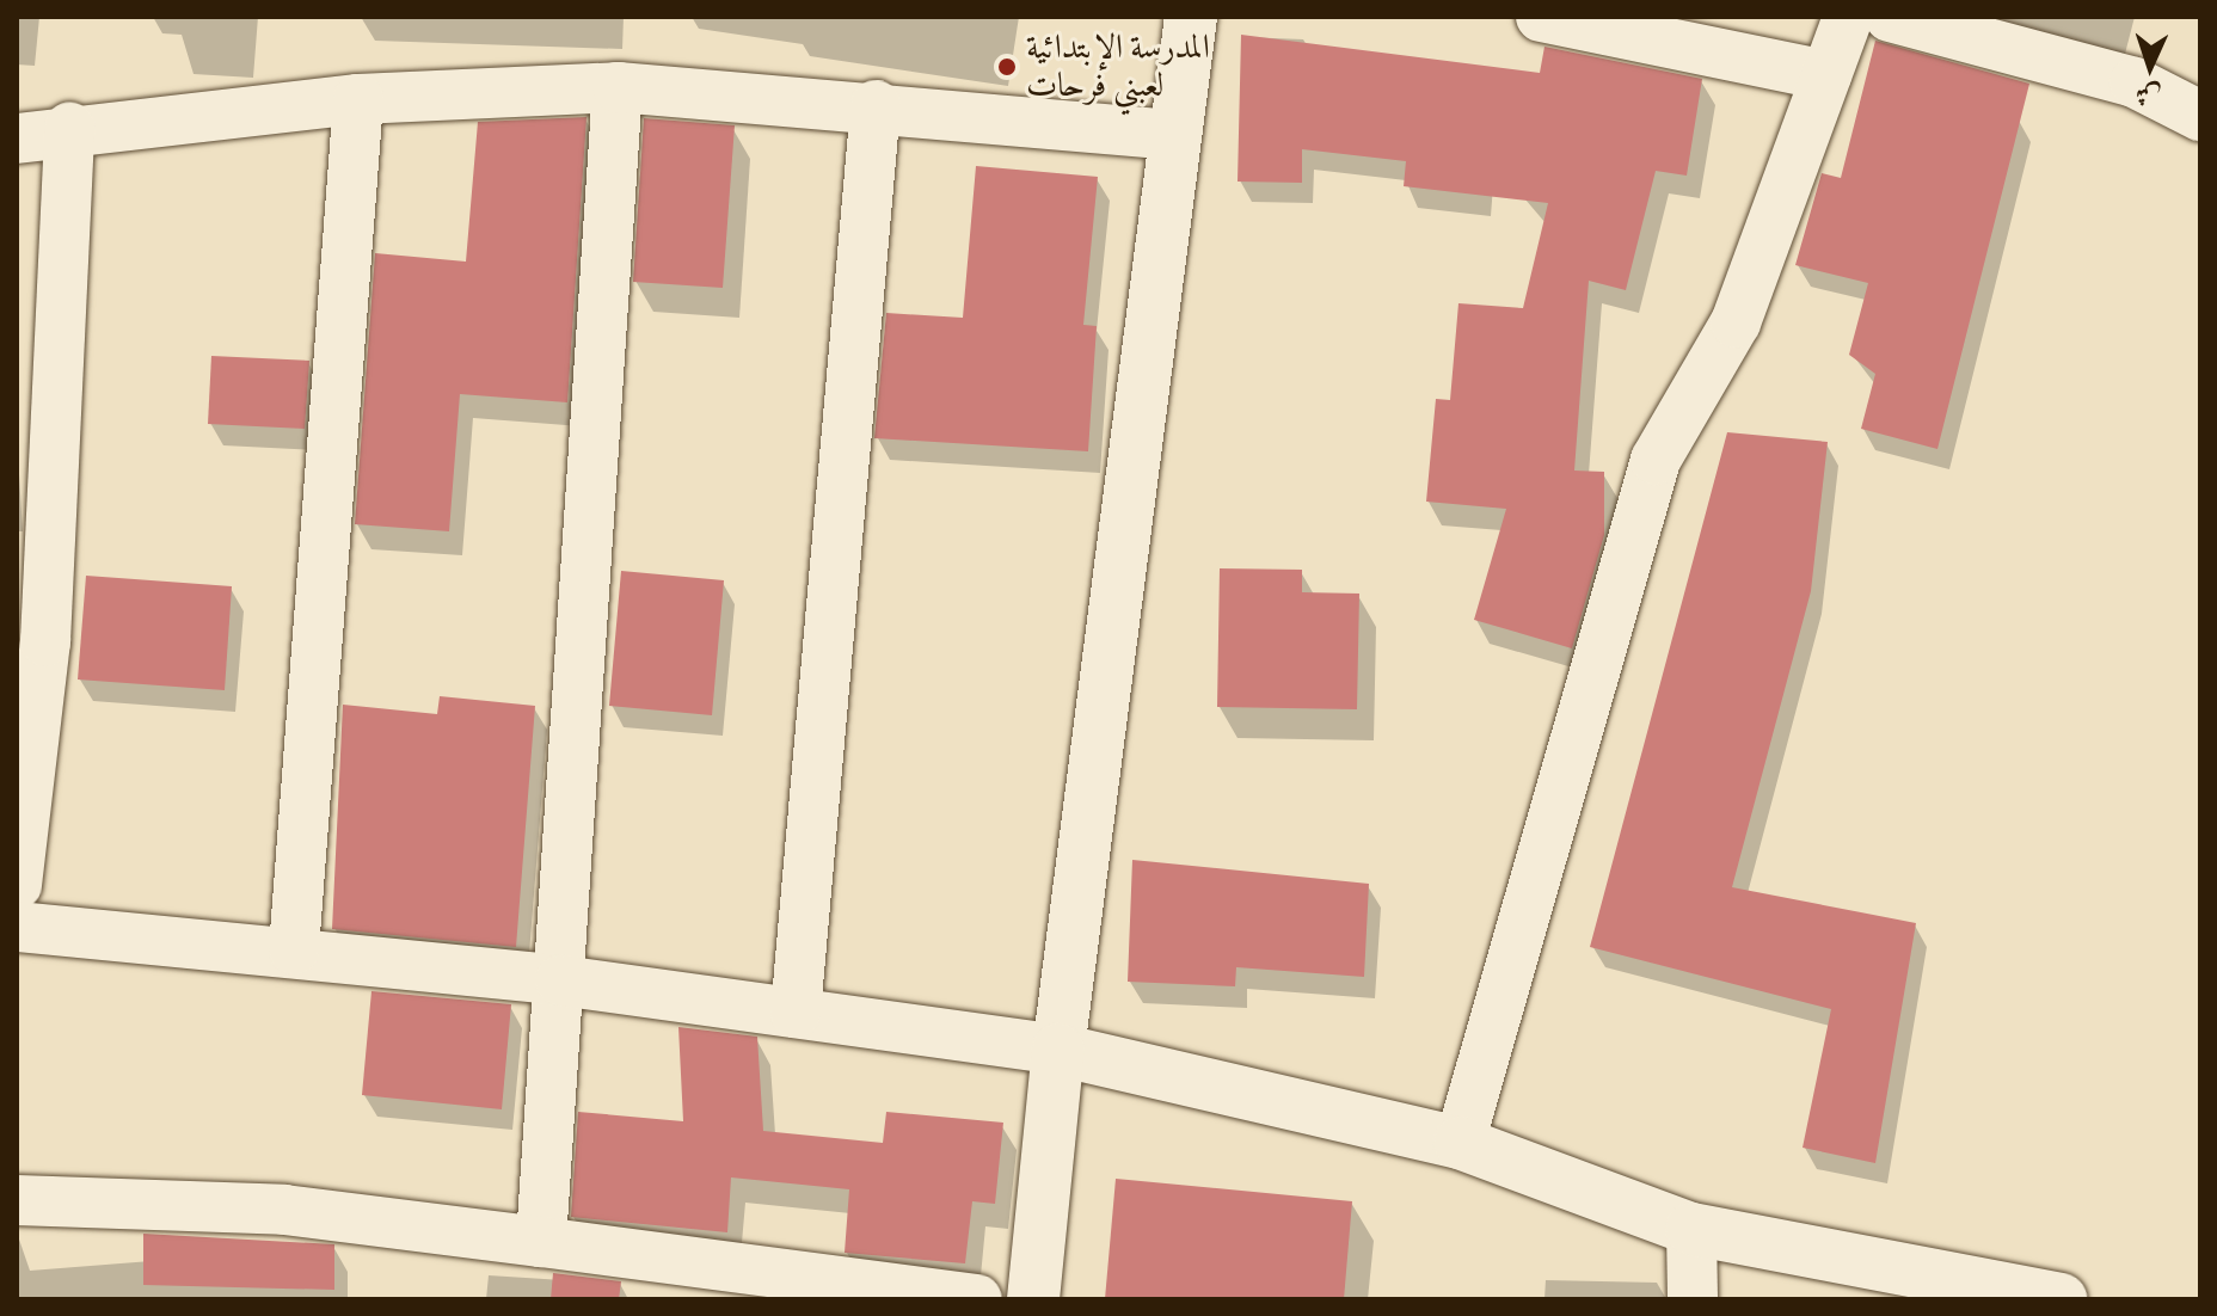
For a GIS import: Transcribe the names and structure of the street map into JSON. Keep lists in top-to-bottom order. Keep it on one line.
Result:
{"places":["المدرسة الإبتدائية لعبني فرحات"],"north":"bottom"}
